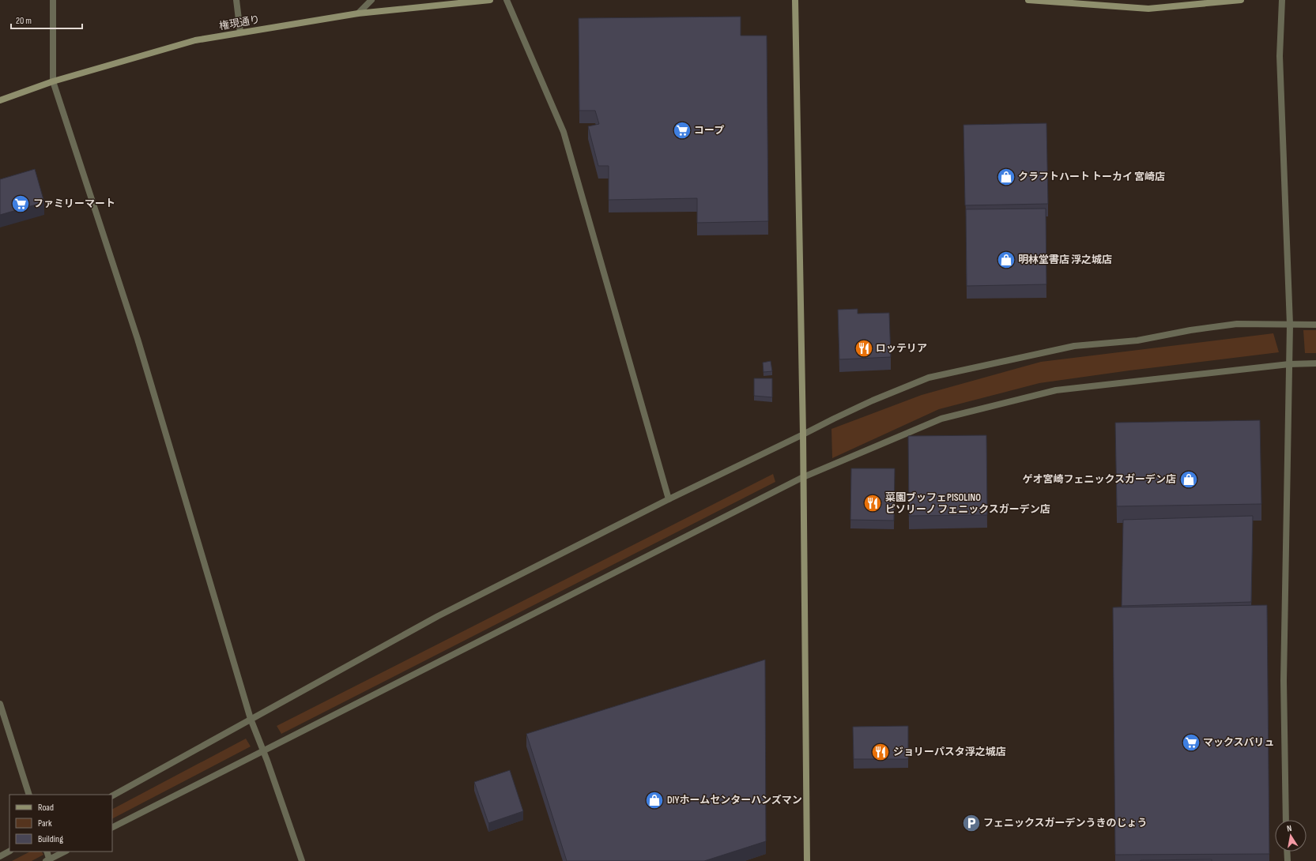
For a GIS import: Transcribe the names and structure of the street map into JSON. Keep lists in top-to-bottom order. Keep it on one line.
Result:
{"streets":{"street":["権現通り"]},"places":{"supermarket":["コープ","ファミリーマート","マックスバリュ"],"shop":["クラフトハート トーカイ 宮崎店","明林堂書店 浮之城店","ゲオ宮崎フェニックスガーデン店","DIYホームセンターハンズマン"],"restaurant":["ロッテリア","菜園ブッフェPISOLINO ピソリーノ フェニックスガーデン店","ジョリーパスタ浮之城店"],"parking":["フェニックスガーデンうきのじょう"]},"legend":["Road","Park","Building"],"scale_bar":"20 m","north":"top"}
